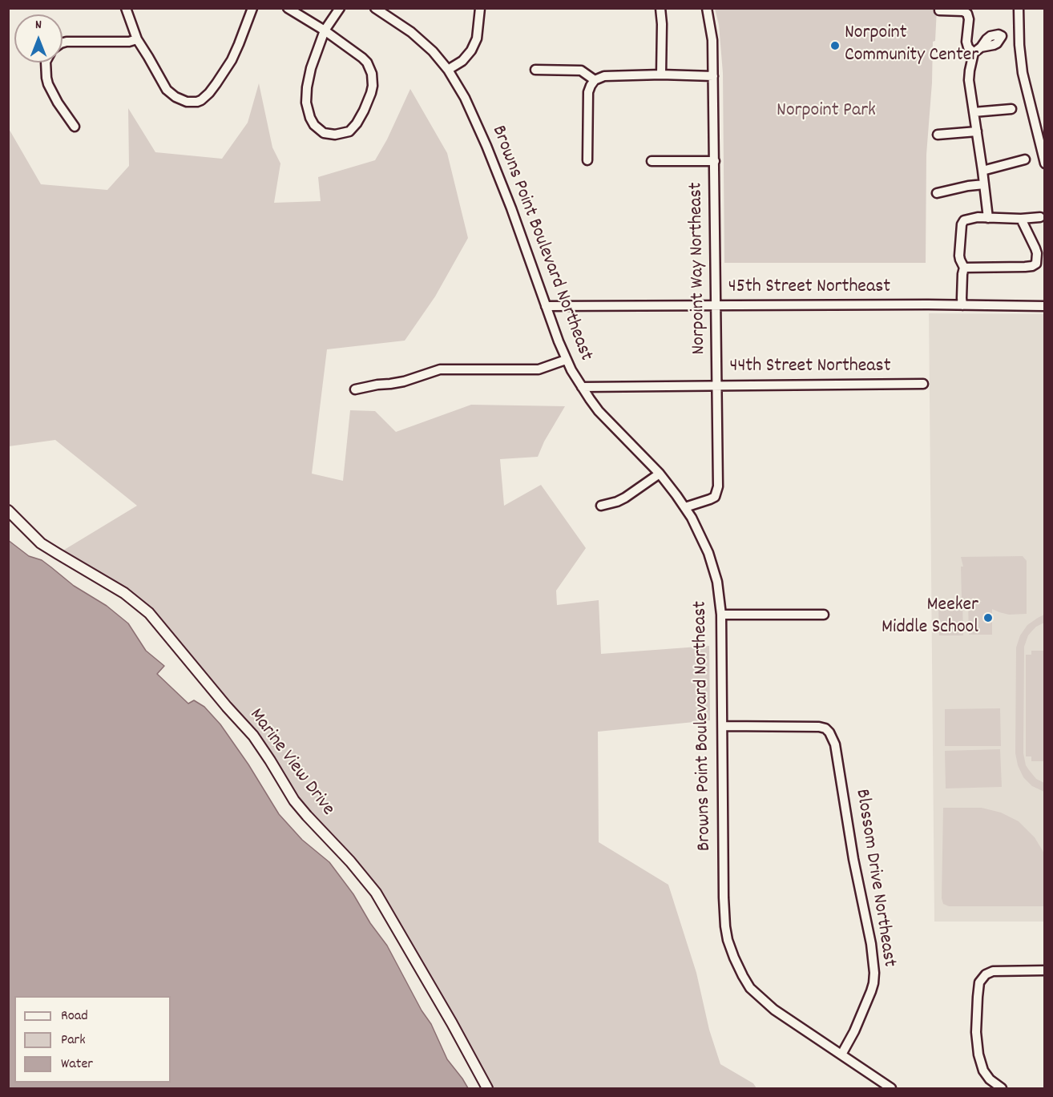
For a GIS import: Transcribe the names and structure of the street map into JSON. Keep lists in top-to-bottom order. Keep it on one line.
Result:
{"streets":{"main road":["Marine View Drive"],"street":["Browns Point Boulevard Northeast","Norpoint Way Northeast","45th Street Northeast","44th Street Northeast","Blossom Drive Northeast"]},"crossings":[["Browns Point Boulevard Northeast","Norpoint Way Northeast"],["Browns Point Boulevard Northeast","45th Street Northeast"],["Browns Point Boulevard Northeast","44th Street Northeast"],["Browns Point Boulevard Northeast","Blossom Drive Northeast"],["Norpoint Way Northeast","45th Street Northeast"],["Norpoint Way Northeast","44th Street Northeast"]],"parks":["Norpoint Park"],"places":["Norpoint Community Center","Meeker Middle School"],"legend":["Road","Park","Water"],"north":"top"}
